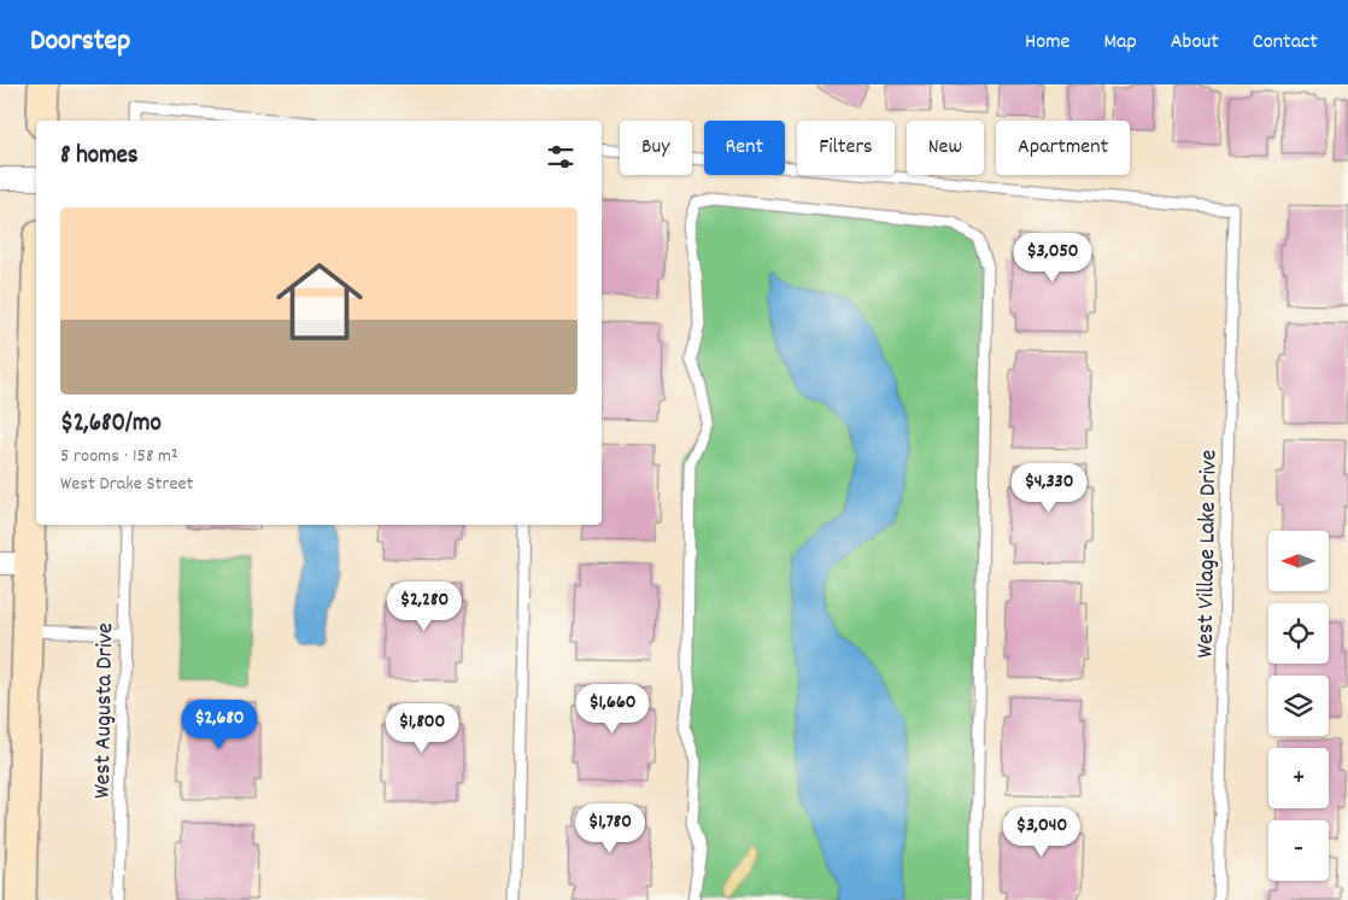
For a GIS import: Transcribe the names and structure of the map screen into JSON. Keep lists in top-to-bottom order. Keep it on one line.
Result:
{"streets":{"lane":["West Village Lake Drive","West Augusta Drive"]},"north":"left","page":{"header":"Doorstep","nav":["Home","Map","About","Contact"],"chip":["Buy","Rent","Filters","New","Apartment"],"heading":"8 homes","list":[{"name":"$2,680/mo","note":"5 rooms · 158 m² · West Drake Street"}],"price":["$3,050","$4,330","$2,280","$1,660","$2,680","$1,800","$1,780","$3,040"],"map_buttons":["+","−"]}}
